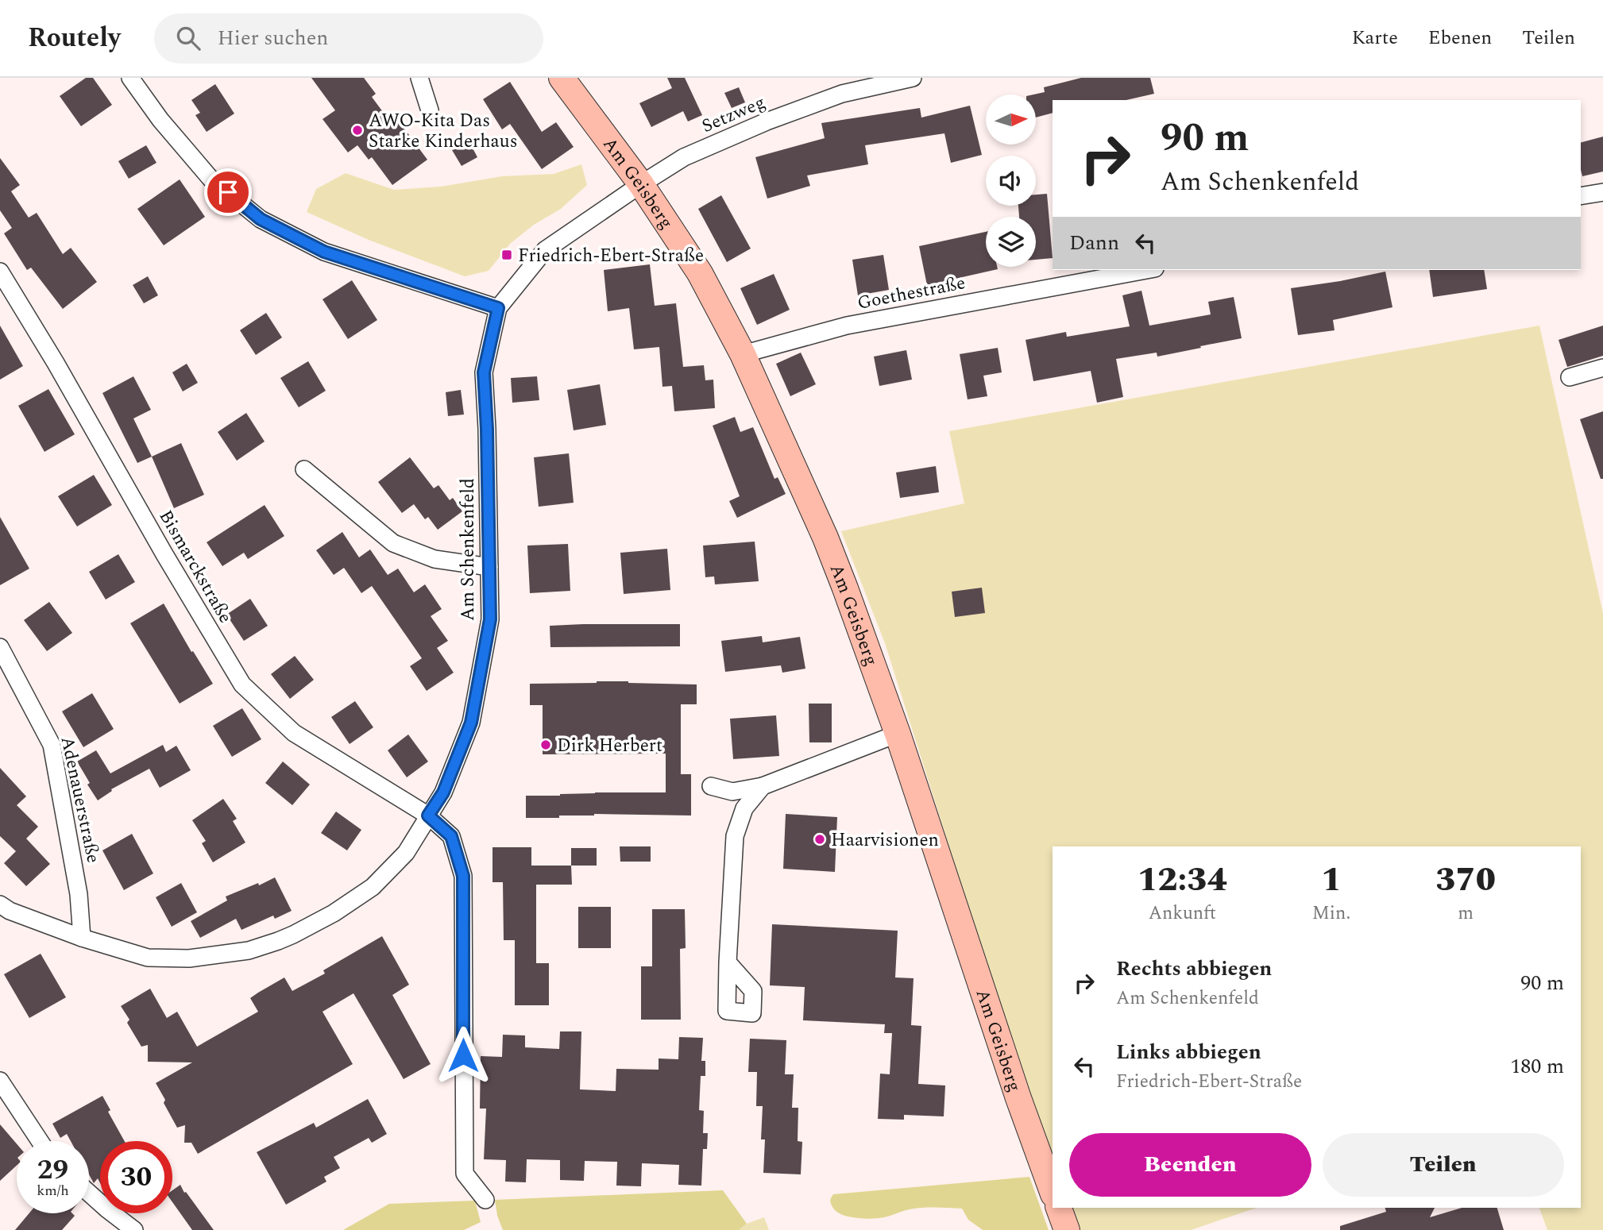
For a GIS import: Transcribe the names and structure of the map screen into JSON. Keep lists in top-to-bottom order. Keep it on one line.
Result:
{"streets":{"street":["Setzweg","Am Geisberg","Goethestraße","Am Schenkenfeld","Bismarckstraße","Adenauerstraße"]},"crossings":[["Setzweg","Am Geisberg"],["Setzweg","Am Schenkenfeld"],["Am Geisberg","Goethestraße"],["Am Geisberg","Am Schenkenfeld"],["Am Schenkenfeld","Bismarckstraße"],["Am Schenkenfeld","Adenauerstraße"]],"places":{"other":["AWO-Kita Das Starke Kinderhaus","Dirk Herbert","Haarvisionen"],"transit":["Friedrich-Ebert-Straße"]},"north":"right","page":{"header":"Routely","search":"Hier suchen","nav":["Karte","Ebenen","Teilen"],"turn":["90 m","Am Schenkenfeld"],"then":"Dann","eta":["12:34","Ankunft","1","Min.","370","m"],"list":[{"name":"Rechts abbiegen","note":"Am Schenkenfeld","value":"90 m"},{"name":"Links abbiegen","note":"Friedrich-Ebert-Straße","value":"180 m"}],"buttons":["Beenden","Teilen"],"speed":"29 km/h","limit":"30"}}
